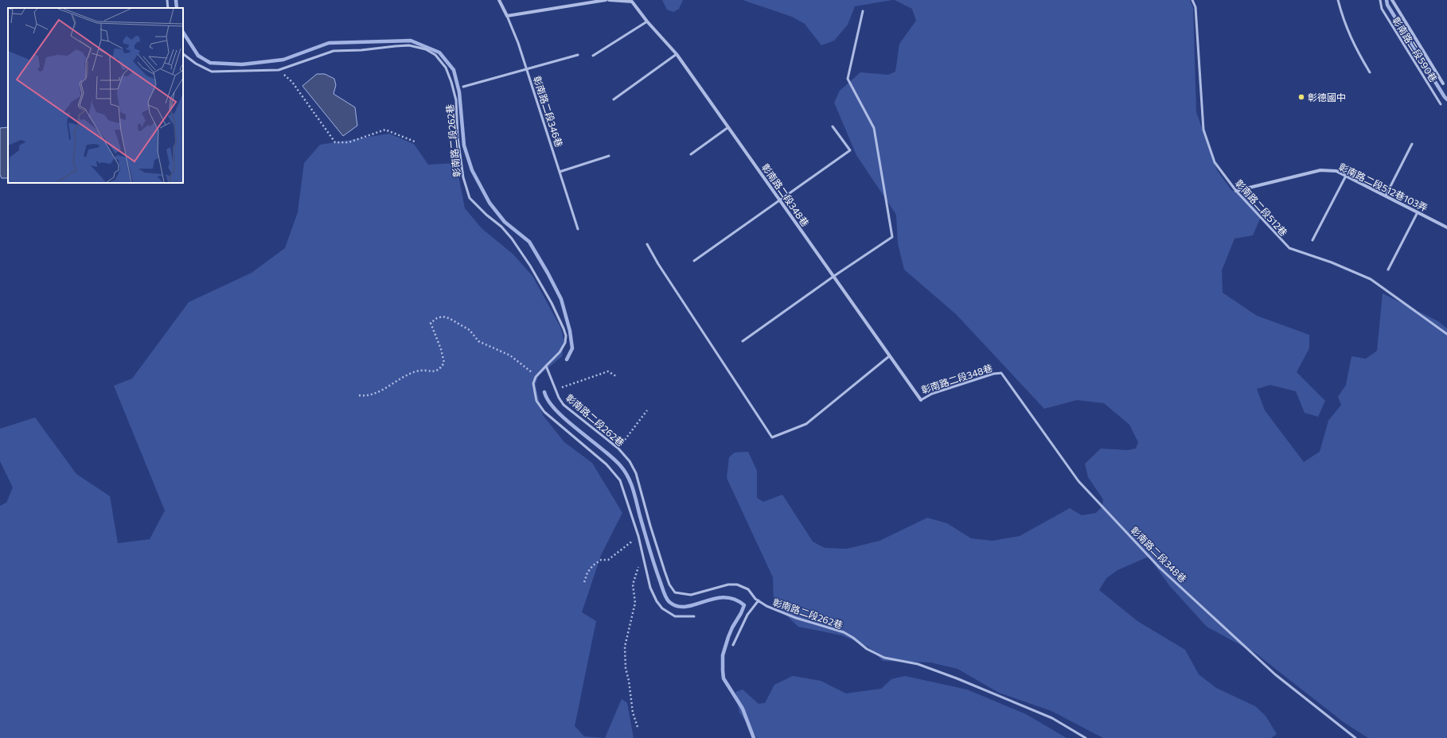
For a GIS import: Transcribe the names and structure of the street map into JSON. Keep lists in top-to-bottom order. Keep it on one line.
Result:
{"streets":{"street":["彰南路二段346巷","彰南路二段512巷103弄","彰南路二段348巷"],"lane":["彰南路二段590巷","彰南路二段262巷","彰南路二段512巷"]},"crossings":[["彰南路二段512巷103弄","彰南路二段512巷"]],"places":["彰德國中"]}
